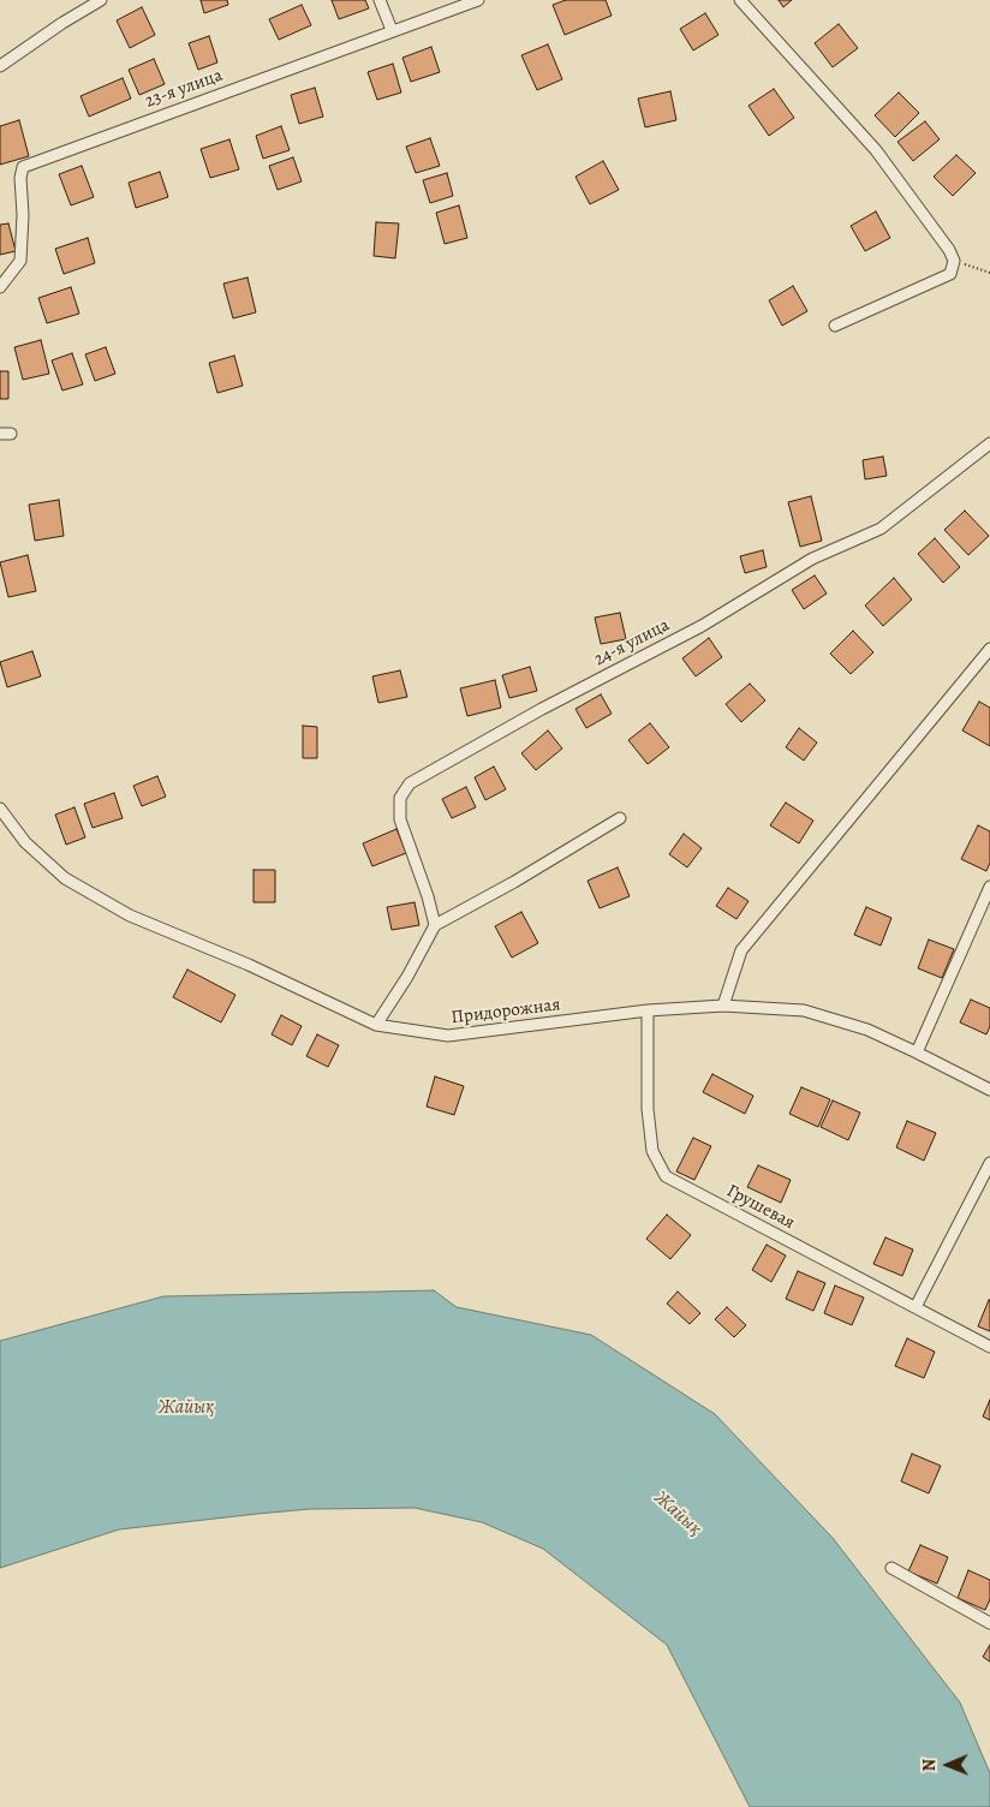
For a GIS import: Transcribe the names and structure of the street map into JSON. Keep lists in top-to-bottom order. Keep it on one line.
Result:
{"streets":{"street":["23-я улица","24-я улица","Придорожная","Грушевая"]},"crossings":[["Придорожная","Грушевая"]],"water":["Жайық"],"north":"left"}
